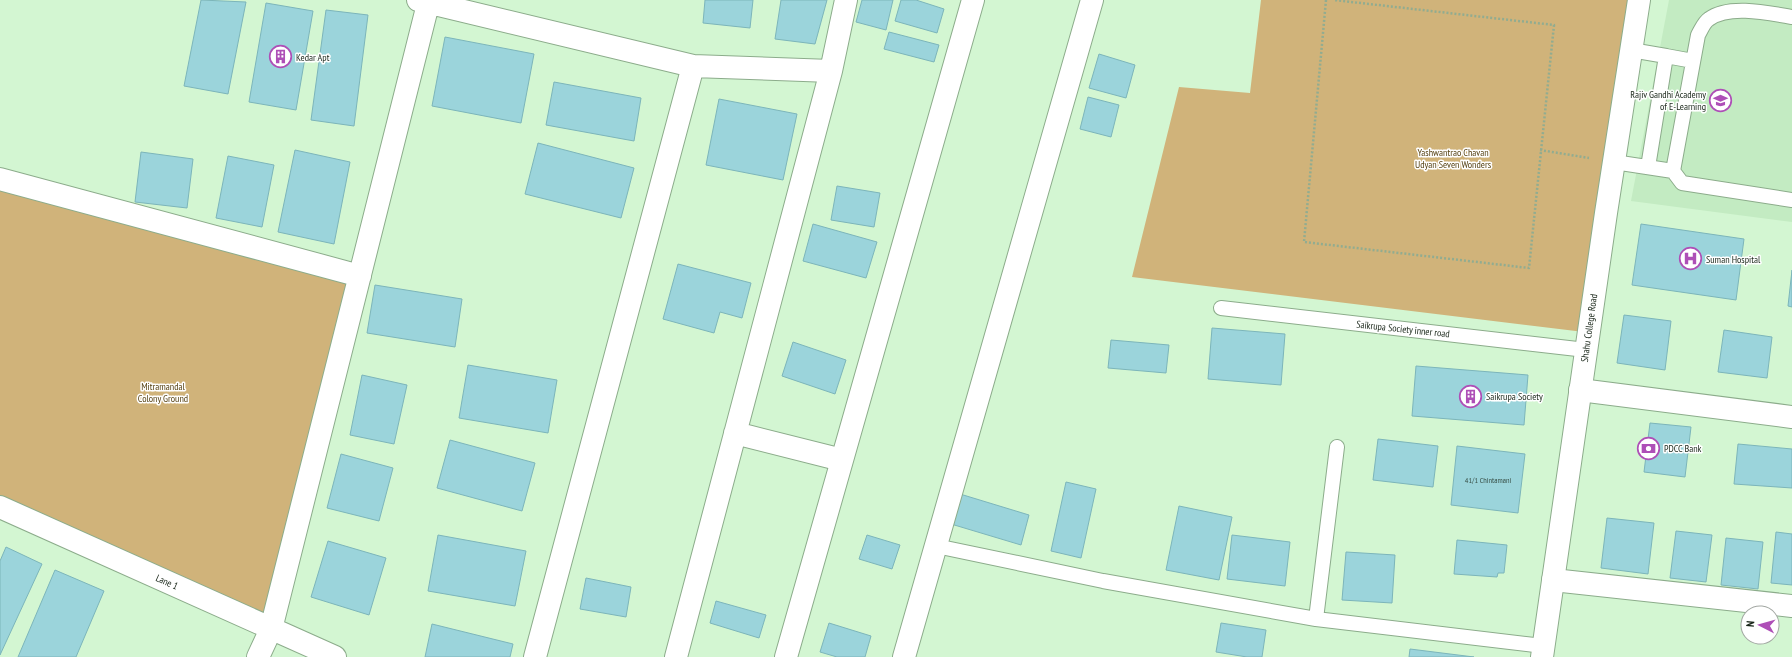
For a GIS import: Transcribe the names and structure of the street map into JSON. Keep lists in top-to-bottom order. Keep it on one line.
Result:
{"streets":{"street":["Shahu College Road","Lane 1"],"lane":["Saikrupa Society inner road"]},"crossings":[["Shahu College Road","Saikrupa Society inner road"]],"parks":["Yashwantrao Chavan Udyan Seven Wonders","Mitramandal Colony Ground"],"places":{"building":["Kedar Apt","Saikrupa Society"],"school or university":["Rajiv Gandhi Academy of E-Learning"],"hospital":["Suman Hospital"],"bank":["PDCC Bank"]},"house_numbers":["41/1 Chintamani"],"north":"left"}
